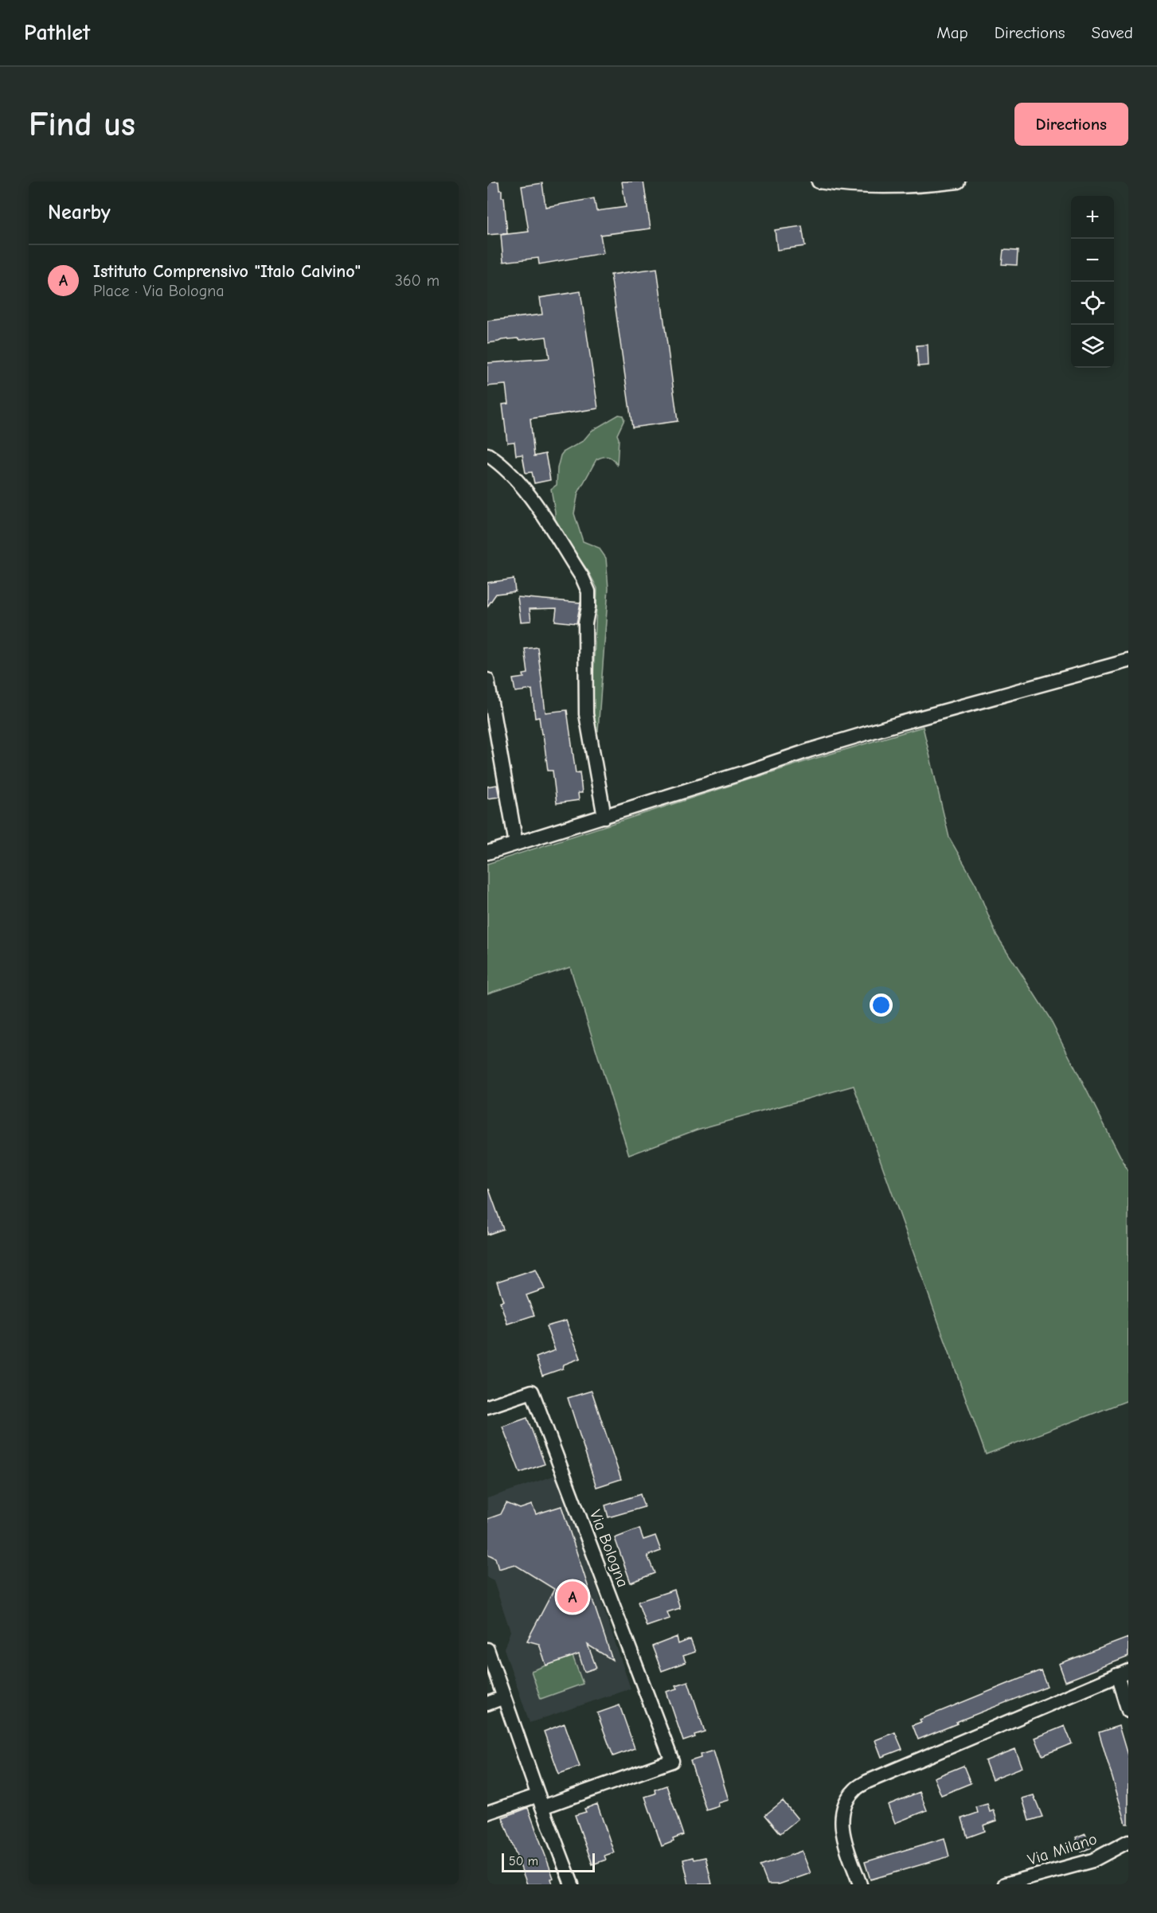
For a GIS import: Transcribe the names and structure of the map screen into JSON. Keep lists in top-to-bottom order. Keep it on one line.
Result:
{"streets":{"street":["Via Bologna","Via Milano"]},"scale_bar":"50 m","page":{"header":"Pathlet","nav":["Map","Directions","Saved"],"buttons":"Directions","title":"Find us","heading":"Nearby","map_buttons":["+","−"],"list":[{"mark":"A","name":"Istituto Comprensivo \"Italo Calvino\"","note":"Place · Via Bologna","value":"360 m"}],"pins":"A","scale":"50 m"}}
